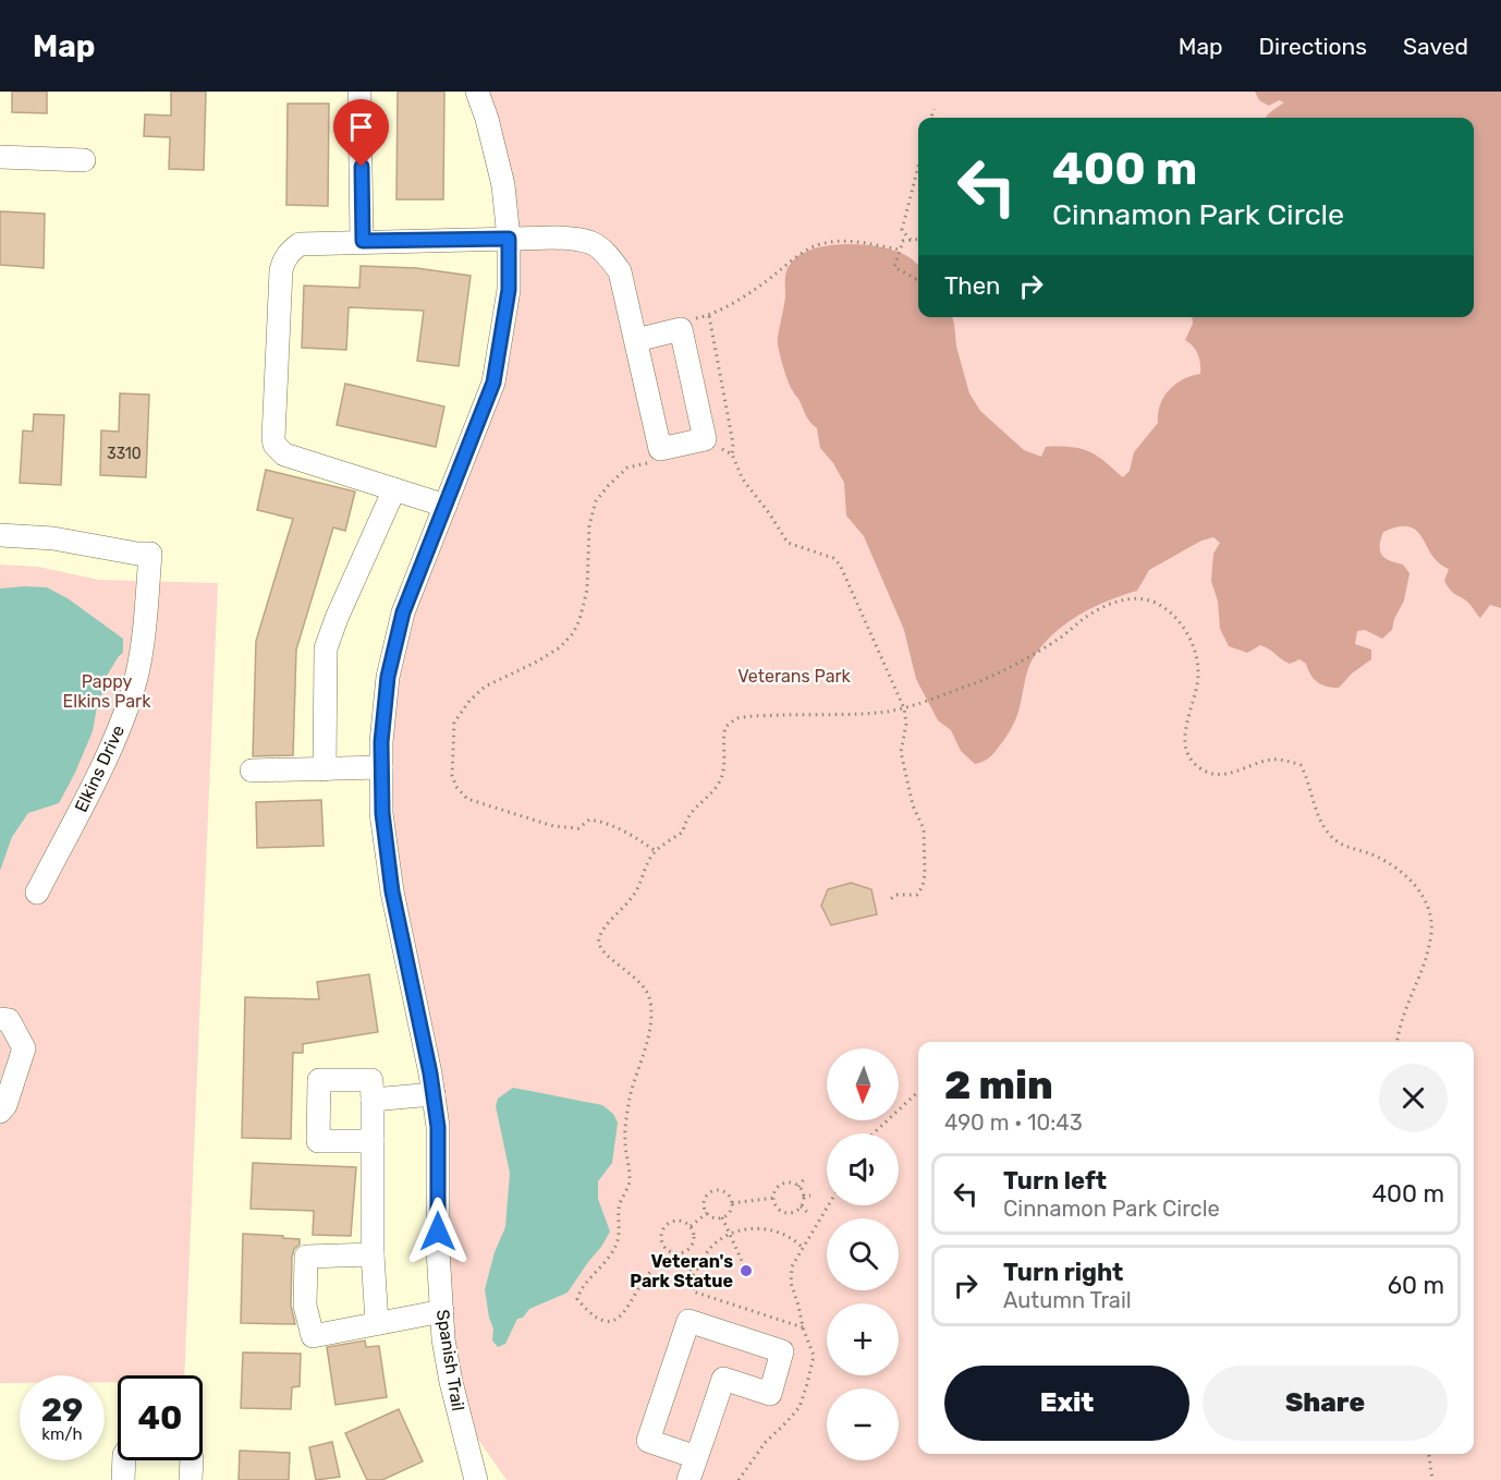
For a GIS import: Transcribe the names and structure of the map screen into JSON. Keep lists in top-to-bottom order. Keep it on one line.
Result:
{"streets":{"street":["Elkins Drive","Spanish Trail"]},"parks":["Veterans Park","Pappy Elkins Park"],"places":["Veteran's Park Statue"],"house_numbers":["3310"],"north":"bottom","page":{"header":"Map","nav":["Map","Directions","Saved"],"turn":["400 m","Cinnamon Park Circle"],"then":"Then","heading":["2 min","490 m · 10:43"],"map_buttons":["+","−"],"list":[{"name":"Turn left","note":"Cinnamon Park Circle","value":"400 m"},{"name":"Turn right","note":"Autumn Trail","value":"60 m"}],"buttons":["Exit","Share"],"speed":"29 km/h","limit":"40"}}
